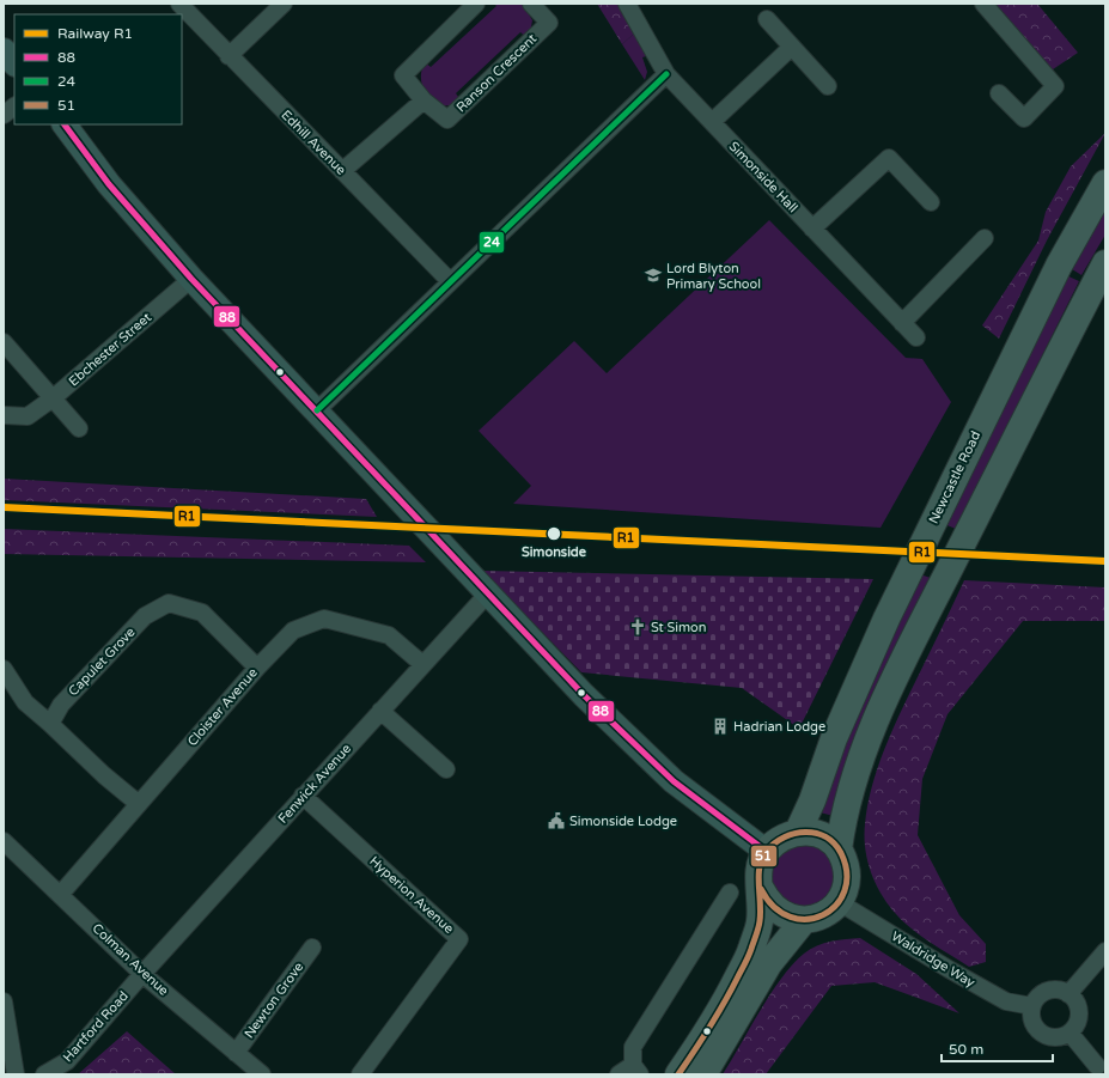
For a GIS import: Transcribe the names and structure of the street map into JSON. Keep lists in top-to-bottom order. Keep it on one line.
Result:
{"streets":{"main road":["Newcastle Road"],"street":["Ranson Crescent","Edhill Avenue","Simonside Hall","Ebchester Street","Capulet Grove","Cloister Avenue","Fenwick Avenue","Hyperion Avenue","Colman Avenue","Waldridge Way","Newton Grove","Hartford Road"]},"crossings":[["Newcastle Road","Waldridge Way"],["Capulet Grove","Cloister Avenue"],["Cloister Avenue","Fenwick Avenue"],["Cloister Avenue","Colman Avenue"],["Fenwick Avenue","Hyperion Avenue"],["Fenwick Avenue","Colman Avenue"],["Fenwick Avenue","Hartford Road"],["Colman Avenue","Newton Grove"],["Colman Avenue","Hartford Road"]],"places":{"school or university":["Lord Blyton Primary School"],"other":["Simonside"],"church":["St Simon"],"building":["Hadrian Lodge"],"public building":["Simonside Lodge"]},"lines":["transit line 24","transit line 88","rail line R1","transit line 51"],"legend":["Railway R1","88","24","51"],"scale_bar":"50 m"}
